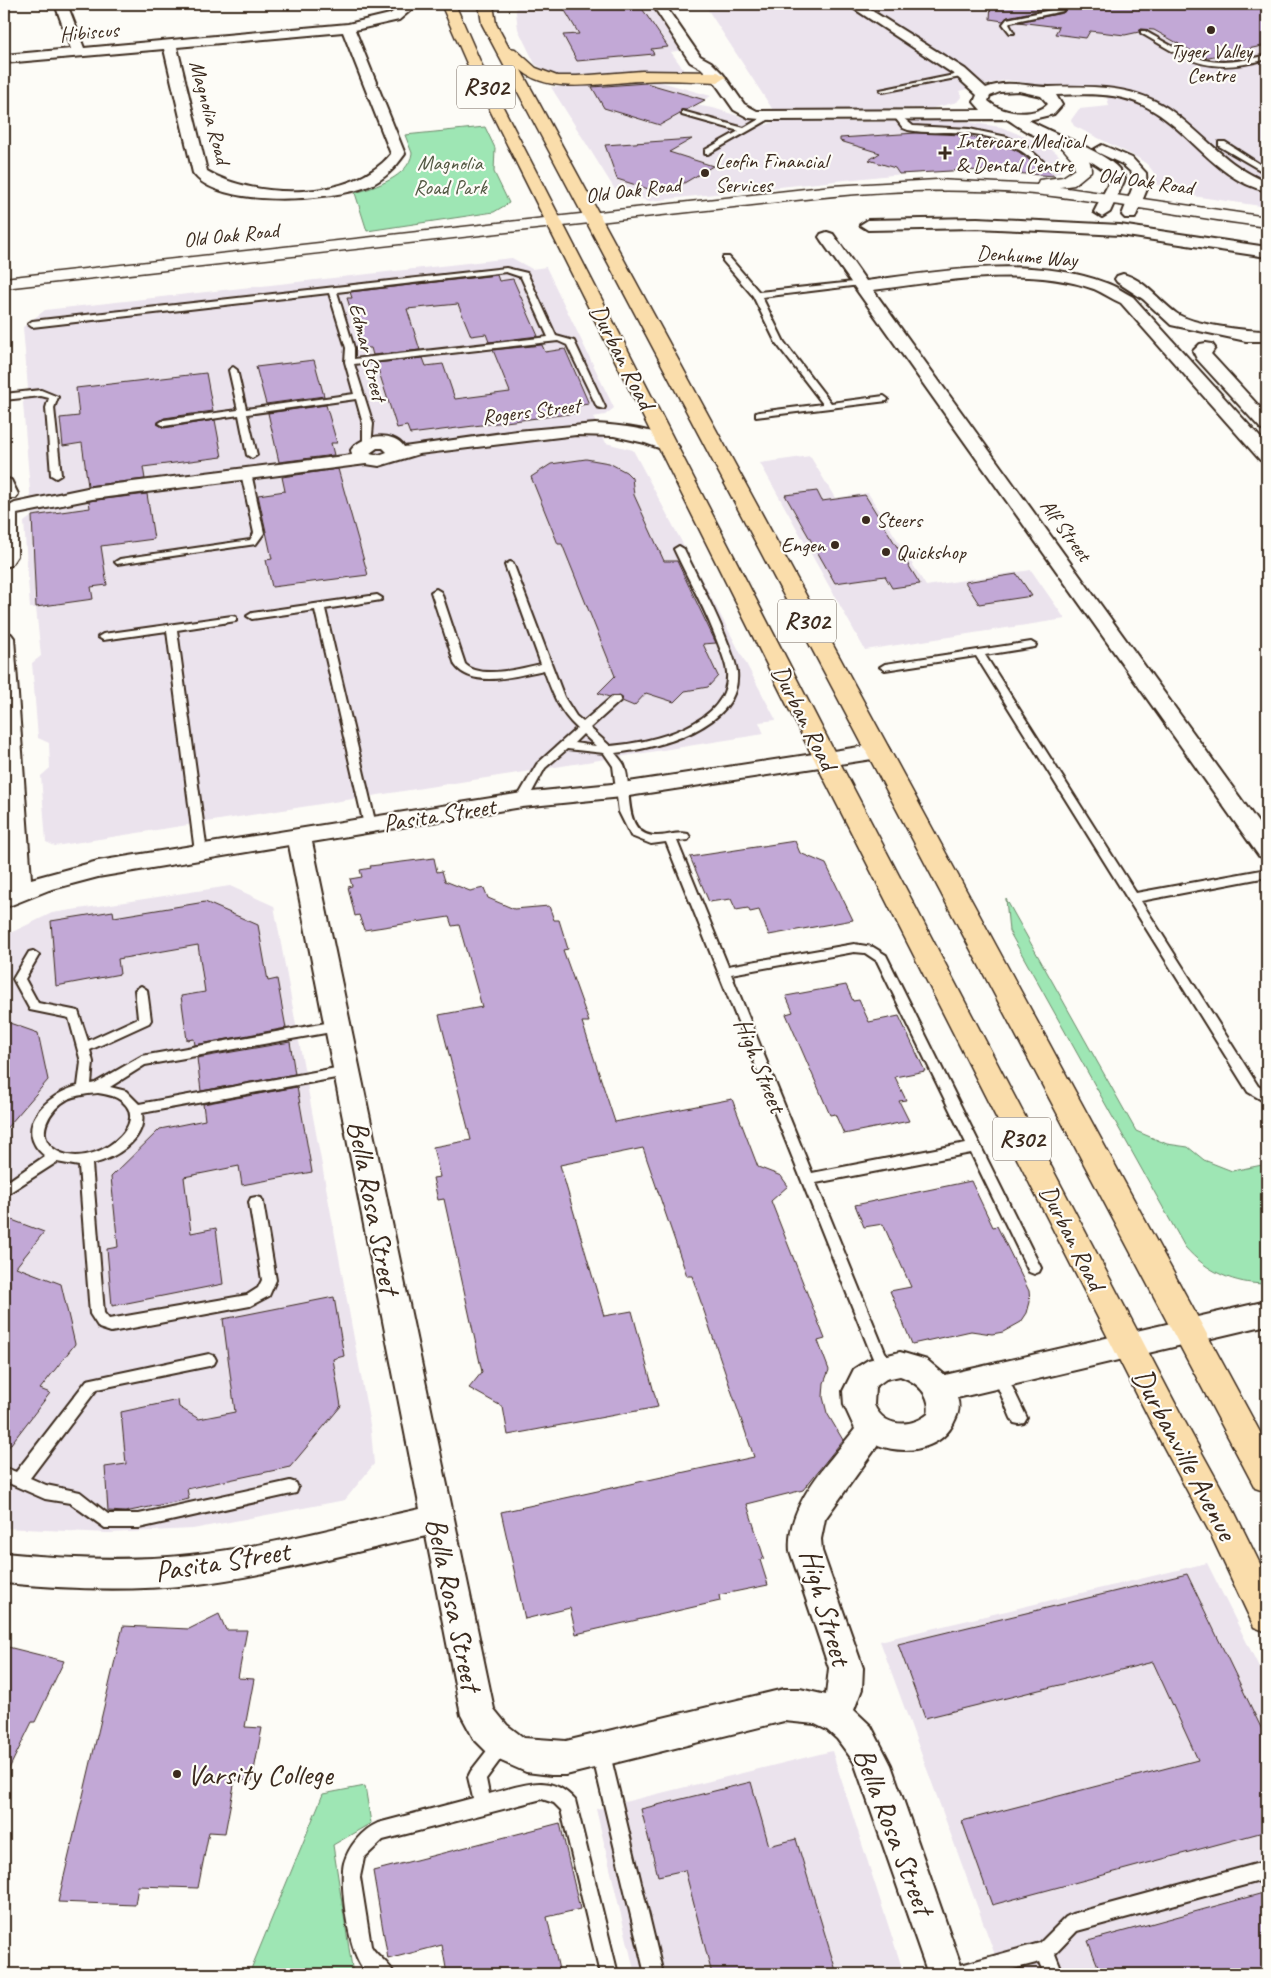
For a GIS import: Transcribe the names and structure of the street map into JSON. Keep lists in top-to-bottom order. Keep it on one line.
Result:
{"streets":{"main road":["R302","Old Oak Road","Durban Road","Durbanville Avenue"],"street":["Hibiscus","Magnolia Road","Denhume Way","Rogers Street","Alf Street","Pasita Street","High Street","Bella Rosa Street"],"lane":["Edmar Street"]},"crossings":[["Hibiscus","Magnolia Road"],["R302","Durban Road"],["Old Oak Road","Durban Road"],["Denhume Way","Alf Street"],["Edmar Street","Rogers Street"],["Durban Road","Rogers Street"],["Durban Road","Pasita Street"],["Durban Road","Durbanville Avenue"],["Pasita Street","High Street"],["Pasita Street","Bella Rosa Street"],["High Street","Bella Rosa Street"]],"parks":["Magnolia Road Park"],"places":{"other":["Tyger Valley Centre","Leofin Financial Services","Steers","Engen","Quickshop","Varsity College"],"health":["Intercare Medical & Dental Centre"]}}
